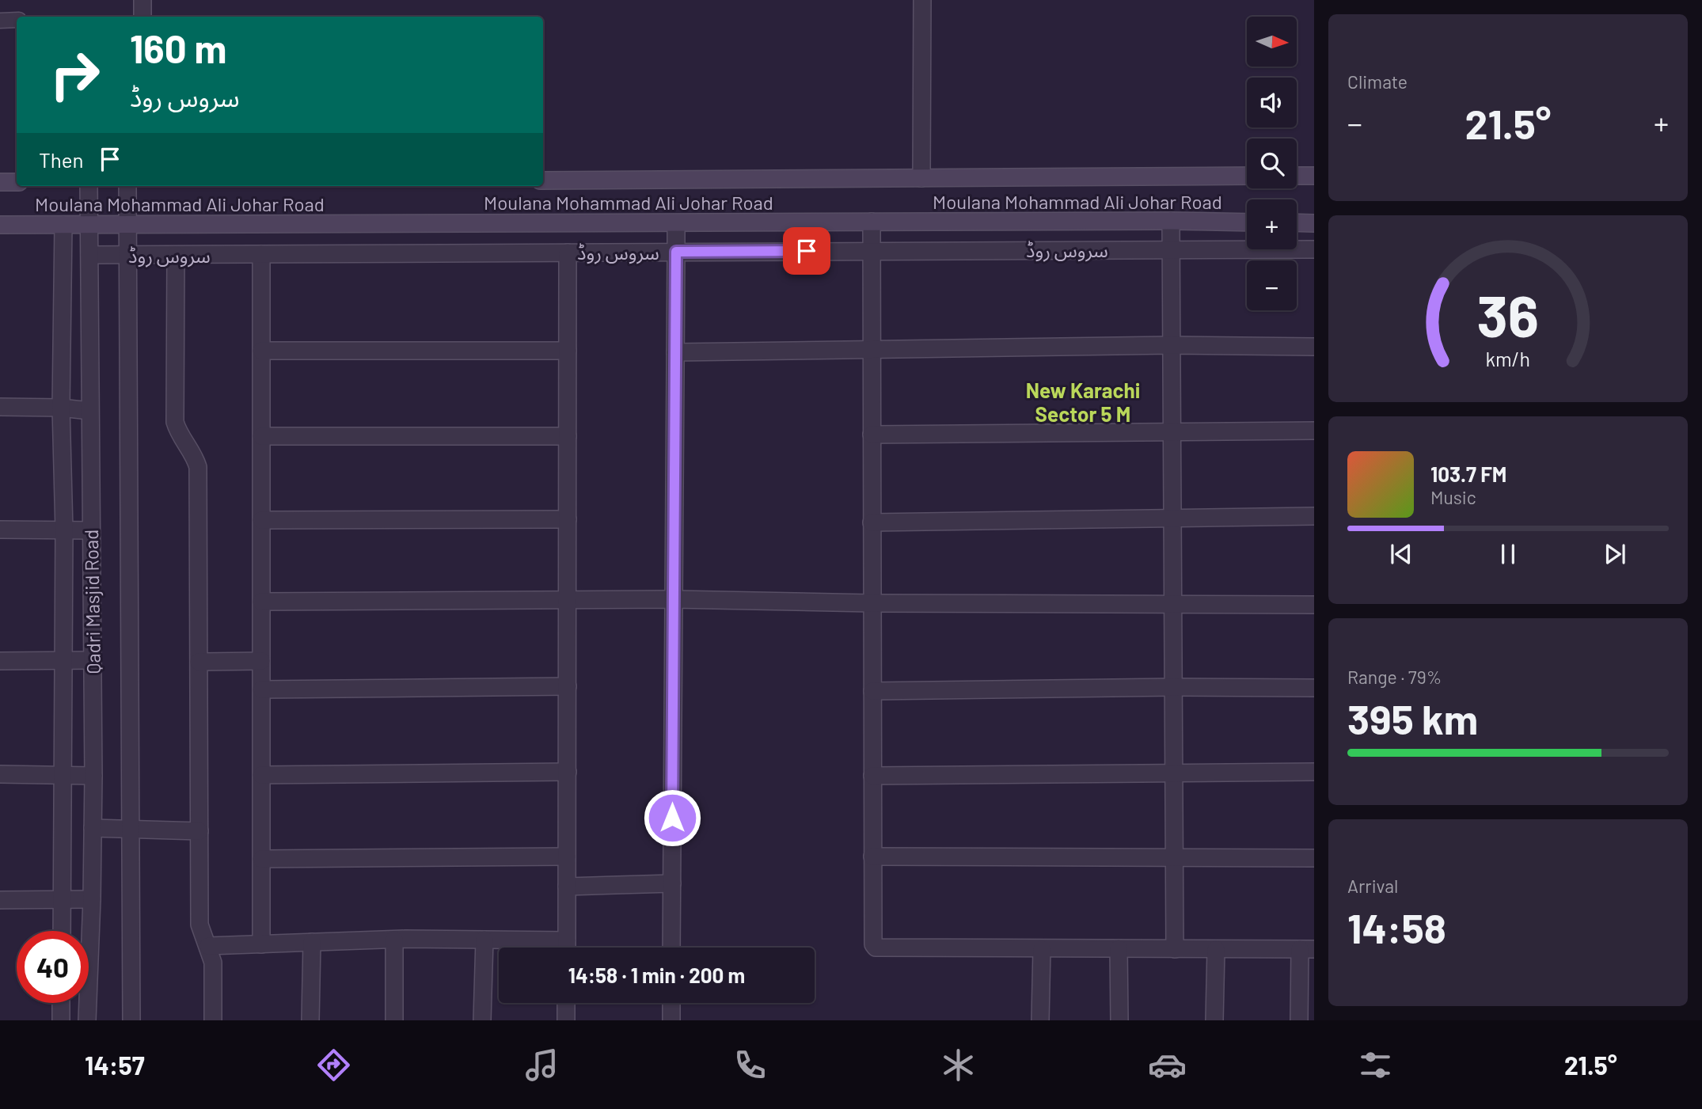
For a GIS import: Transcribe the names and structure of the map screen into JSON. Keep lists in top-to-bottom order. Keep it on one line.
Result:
{"streets":{"main road":["Moulana Mohammad Ali Johar Road"],"street":["سروس روڈ","Qadri Masjid Road"]},"crossings":[["Moulana Mohammad Ali Johar Road","Qadri Masjid Road"],["سروس روڈ","Qadri Masjid Road"]],"districts":["New Karachi Sector 5 M"],"north":"right","page":{"tile":["Climate",["Range · 79%","395 km"],["Arrival","14:58"]],"map_buttons":["+","−"],"turn":["160 m","سروس روڈ"],"heat":["−","21.5°","+"],"then":"Then","song":["103.7 FM","Music"],"limit":"40","trip":"14:58 · 1 min · 200 m","tabs":["14:57","21.5°"],"gauge":["36","km/h"]}}
